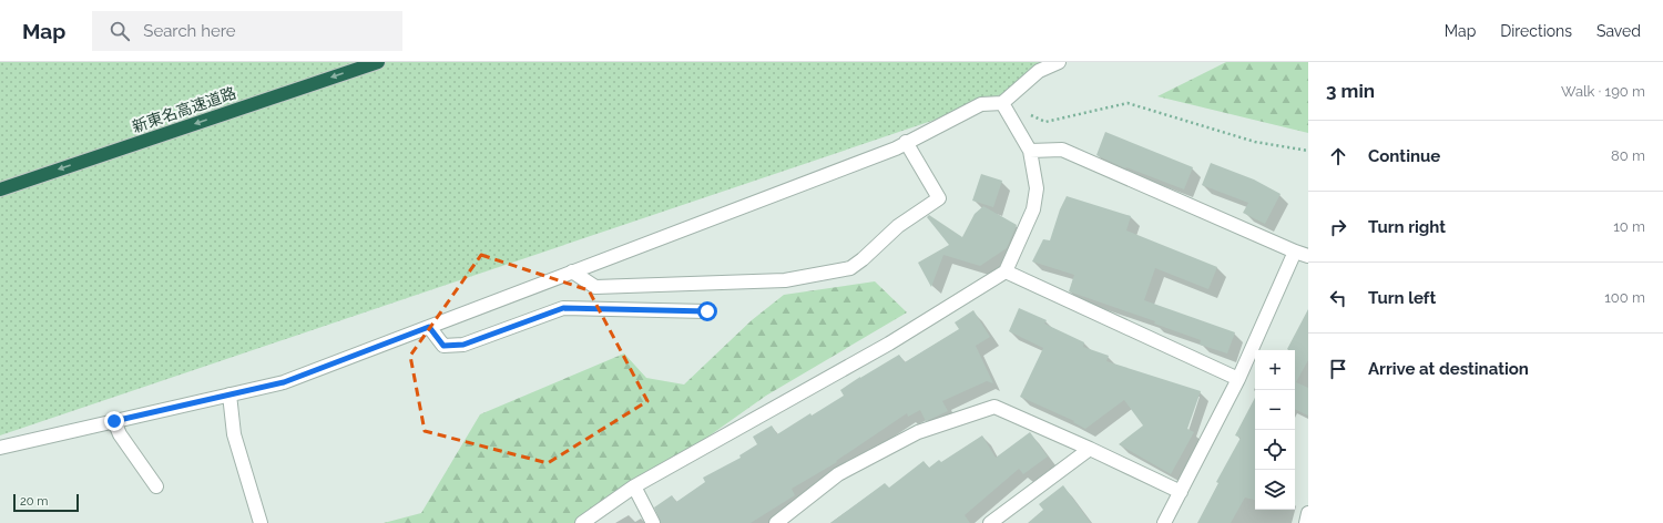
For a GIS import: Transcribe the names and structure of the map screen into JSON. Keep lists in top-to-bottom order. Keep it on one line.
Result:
{"streets":{"highway":["新東名高速道路"]},"one_way":["新東名高速道路"],"scale_bar":"20 m","page":{"header":"Map","search":"Search here","nav":["Map","Directions","Saved"],"heading":["3 min","Walk · 190 m"],"list":[["Continue","80 m"],["Turn right","10 m"],["Turn left","100 m"],"Arrive at destination"],"map_buttons":["+","−"],"scale":"20 m"}}
